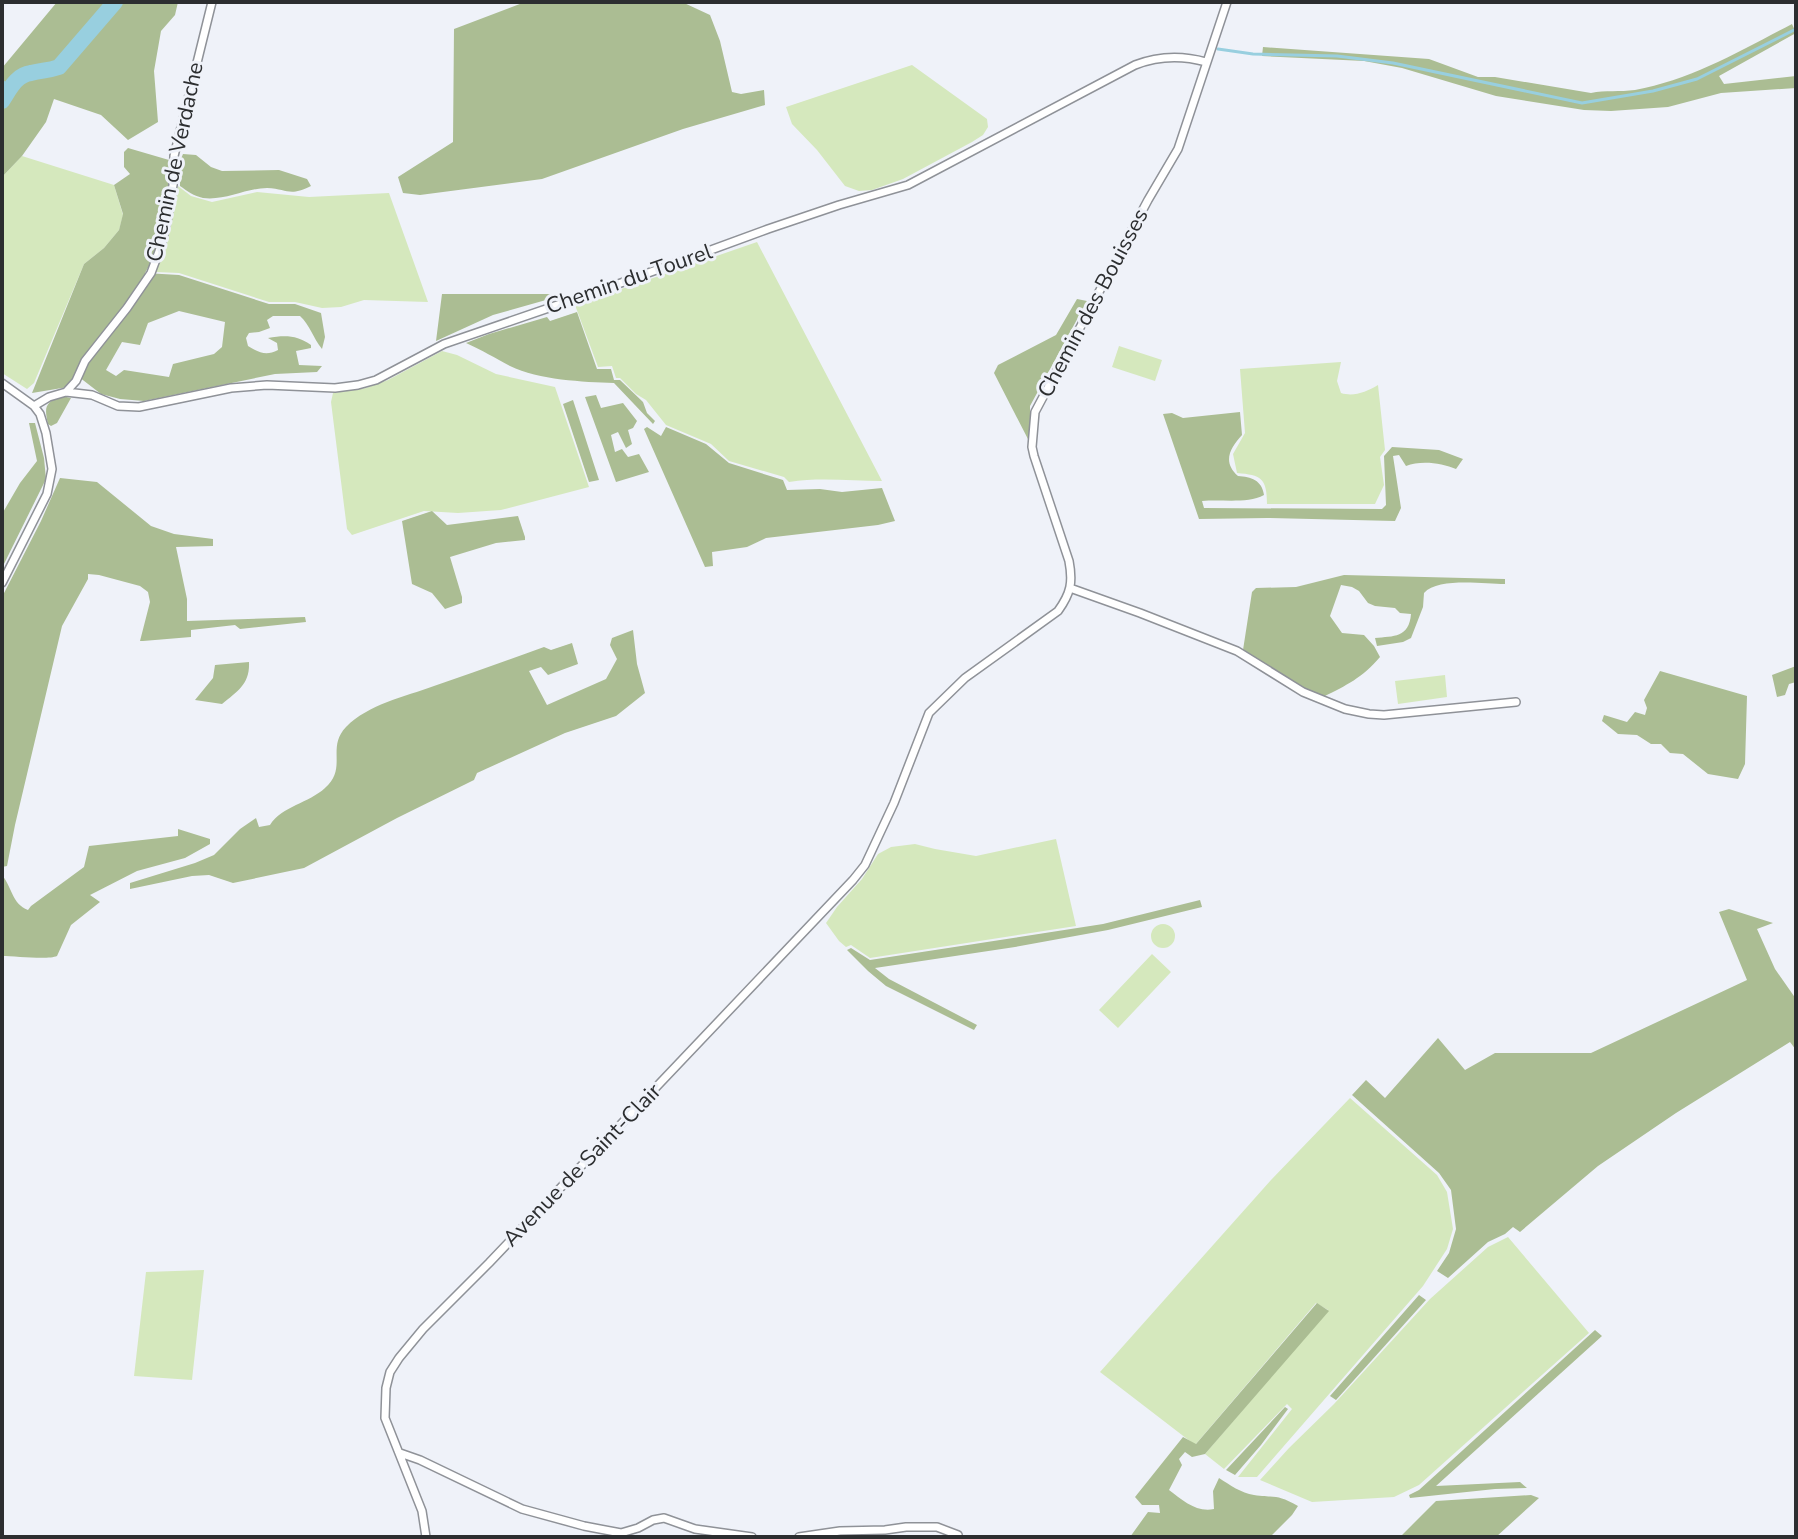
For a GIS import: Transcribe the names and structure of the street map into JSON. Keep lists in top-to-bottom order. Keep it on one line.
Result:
{"streets":{"street":["Chemin de Verdache","Chemin du Tourel","Chemin des Bouisses","Avenue de Saint-Clair"]},"crossings":[["Chemin de Verdache","Chemin du Tourel"],["Chemin du Tourel","Chemin des Bouisses"],["Chemin des Bouisses","Avenue de Saint-Clair"]]}
